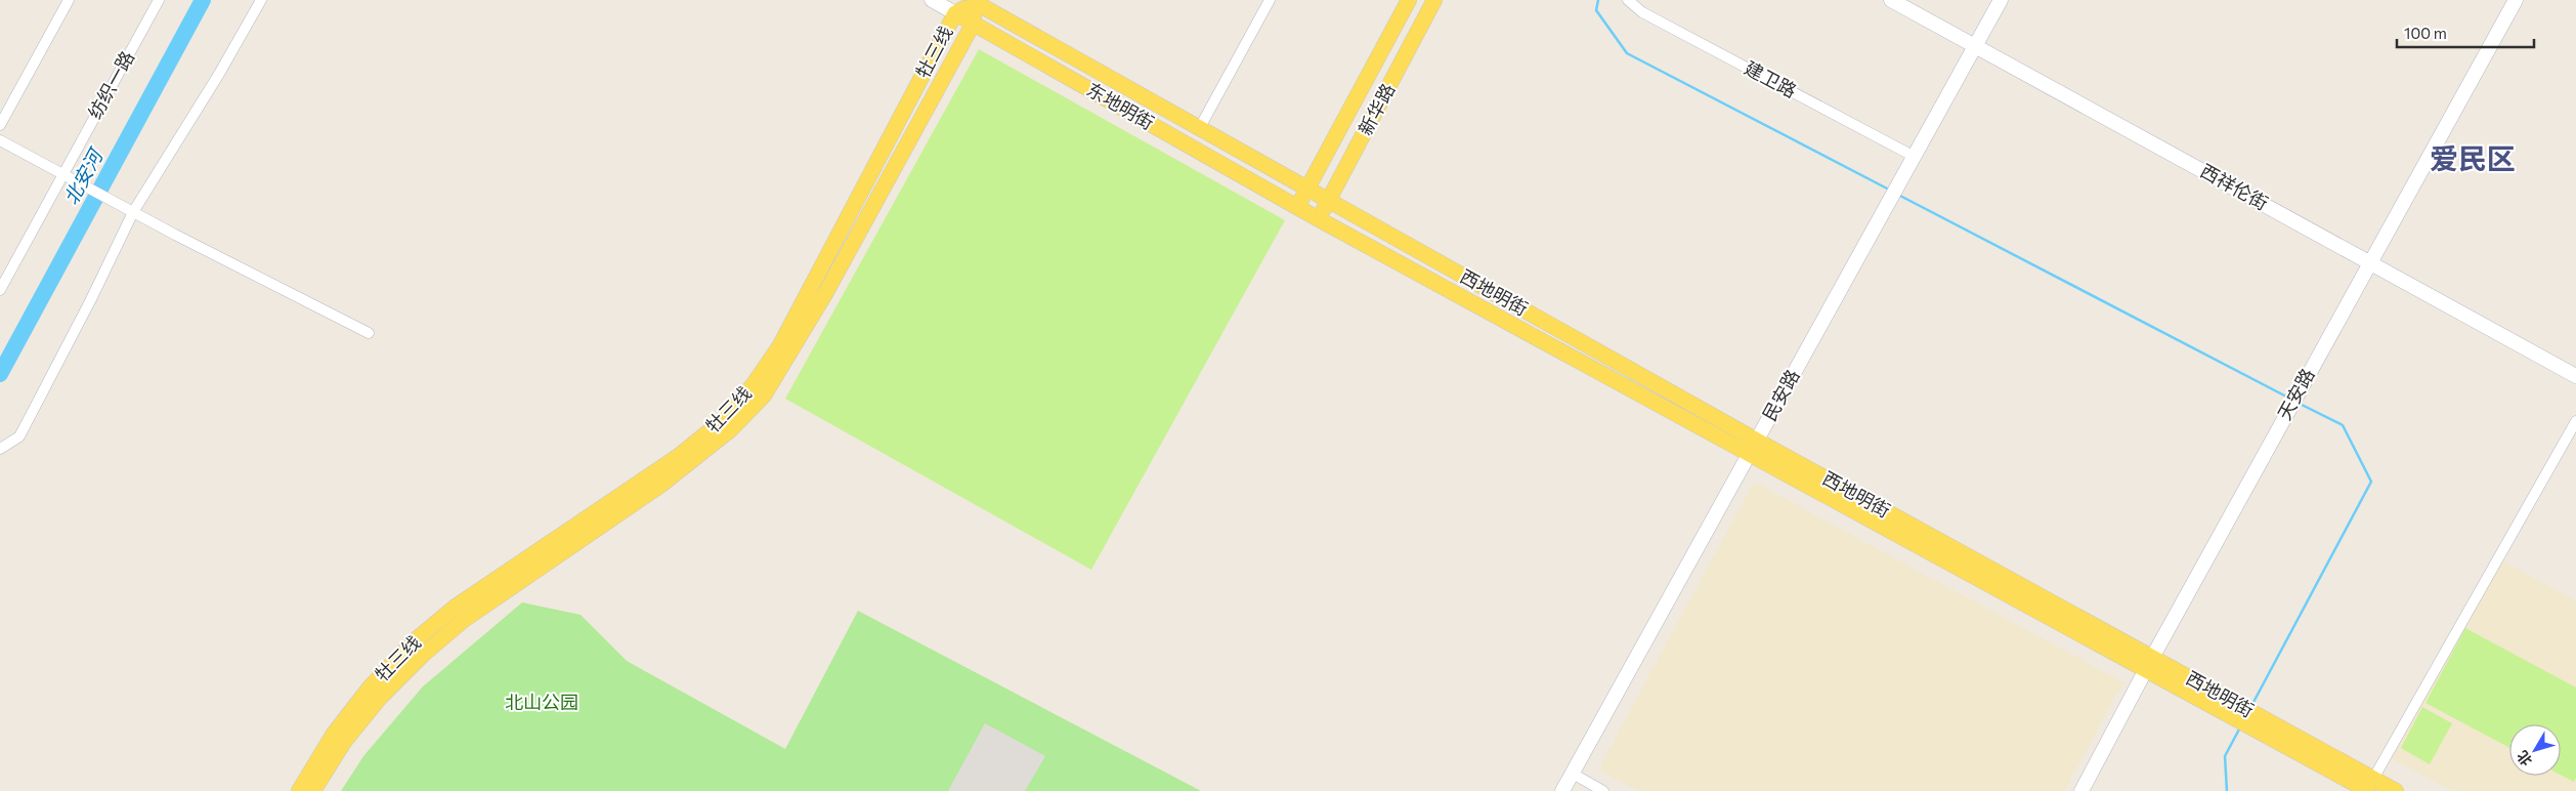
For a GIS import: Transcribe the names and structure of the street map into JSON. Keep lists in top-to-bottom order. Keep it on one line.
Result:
{"streets":{"main road":["牡三线","东地明街","新华路","西地明街"],"street":["建卫路","纺织一路","西祥伦街","天安路","民安路"]},"crossings":[["牡三线","东地明街"],["建卫路","民安路"],["东地明街","新华路"],["东地明街","西地明街"],["新华路","西地明街"],["西祥伦街","天安路"],["西祥伦街","民安路"],["西地明街","天安路"],["西地明街","民安路"]],"districts":["爱民区"],"water":["北安河"],"parks":["北山公园"],"scale_bar":"100 m","north":"bottom left"}
